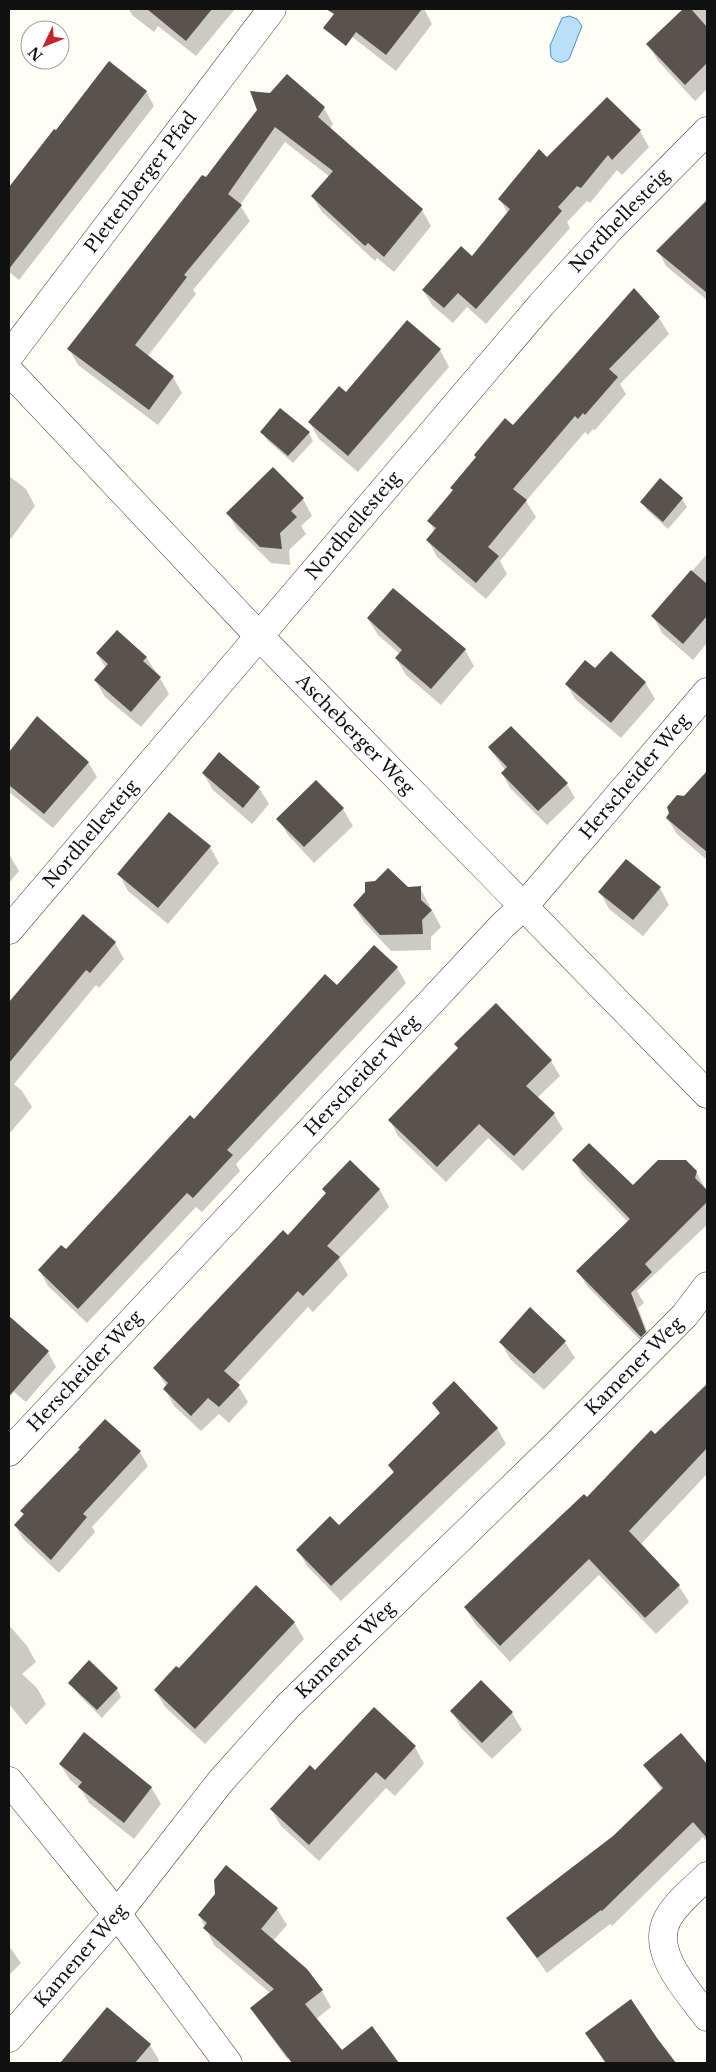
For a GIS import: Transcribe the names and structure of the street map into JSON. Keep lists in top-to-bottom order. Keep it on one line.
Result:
{"streets":{"street":["Plettenberger Pfad","Nordhellesteig","Ascheberger Weg","Herscheider Weg","Kamener Weg"]},"crossings":[["Nordhellesteig","Ascheberger Weg"],["Ascheberger Weg","Herscheider Weg"]],"north":"bottom left"}
